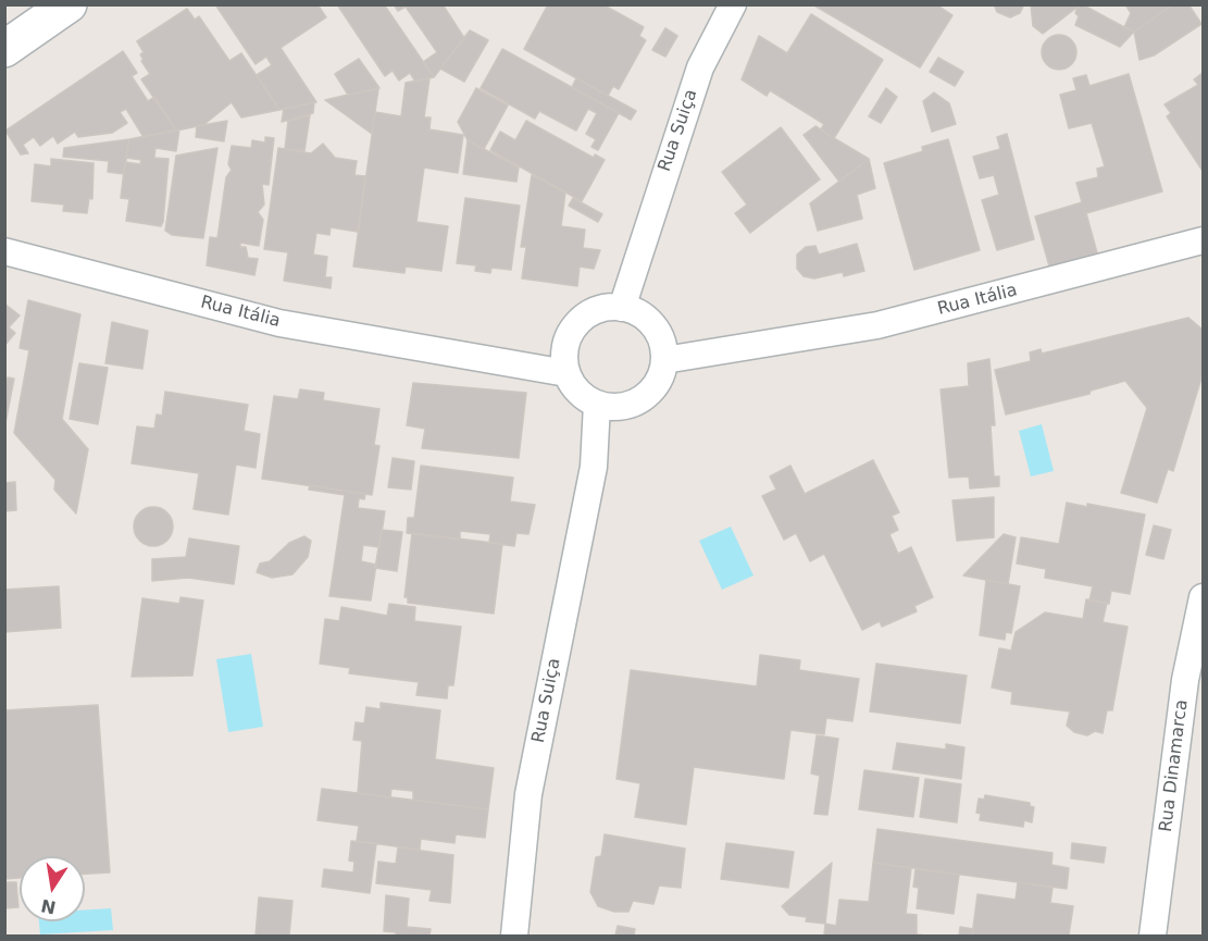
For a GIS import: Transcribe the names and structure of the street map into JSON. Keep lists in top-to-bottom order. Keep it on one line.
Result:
{"streets":{"street":["Rua Suiça","Rua Itália","Rua Dinamarca"]},"crossings":[["Rua Suiça","Rua Itália"]],"north":"bottom"}
